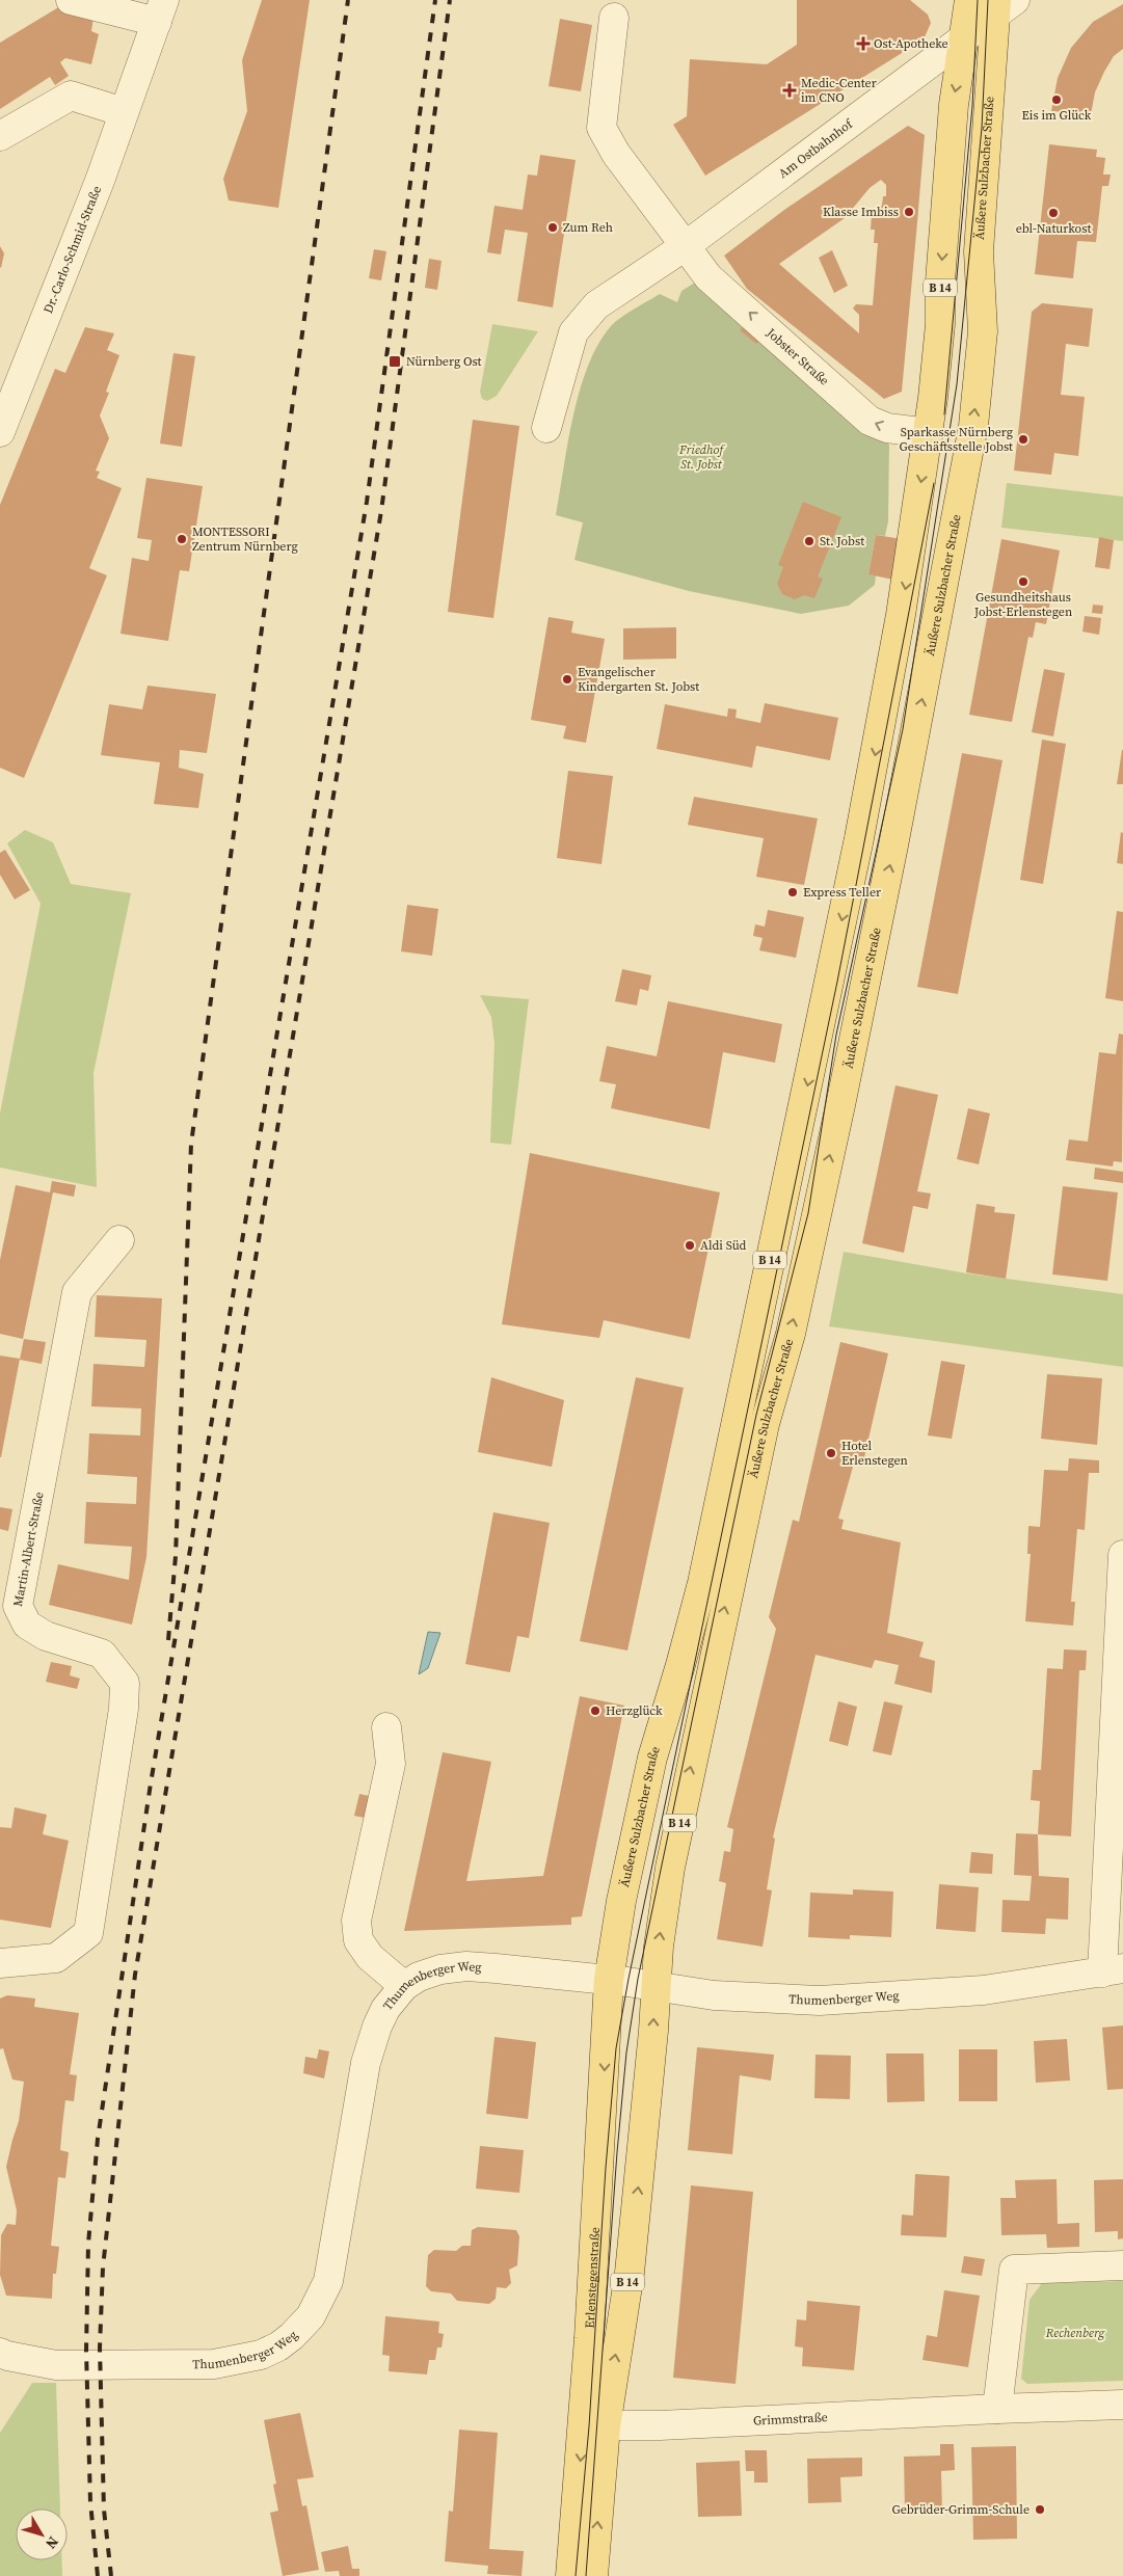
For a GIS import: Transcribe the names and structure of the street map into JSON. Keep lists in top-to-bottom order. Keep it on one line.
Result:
{"streets":{"main road":["Äußere Sulzbacher Straße","B 14","Erlenstegenstraße"],"street":["Am Ostbahnhof","Dr.-Carlo-Schmid-Straße","Jobster Straße","Martin-Albert-Straße","Thumenberger Weg","Grimmstraße"]},"crossings":[["Am Ostbahnhof","Äußere Sulzbacher Straße"],["Am Ostbahnhof","Jobster Straße"],["Äußere Sulzbacher Straße","Jobster Straße"],["Äußere Sulzbacher Straße","Thumenberger Weg"],["Äußere Sulzbacher Straße","Erlenstegenstraße"],["Thumenberger Weg","Erlenstegenstraße"],["Erlenstegenstraße","Grimmstraße"]],"one_way":["Jobster Straße"],"parks":["Friedhof St. Jobst","Rechenberg"],"places":{"health":["Ost-Apotheke","Medic-Center im CNO"],"other":["Eis im Glück","Klasse Imbiss","ebl-Naturkost","Zum Reh","Sparkasse Nürnberg Geschäftsstelle Jobst","MONTESSORI Zentrum Nürnberg","St. Jobst","Gesundheitshaus Jobst-Erlenstegen","Evangelischer Kindergarten St. Jobst","Express Teller","Aldi Süd","Hotel Erlenstegen","Herzglück","Gebrüder-Grimm-Schule"],"transit":["Nürnberg Ost"]},"north":"bottom right"}
